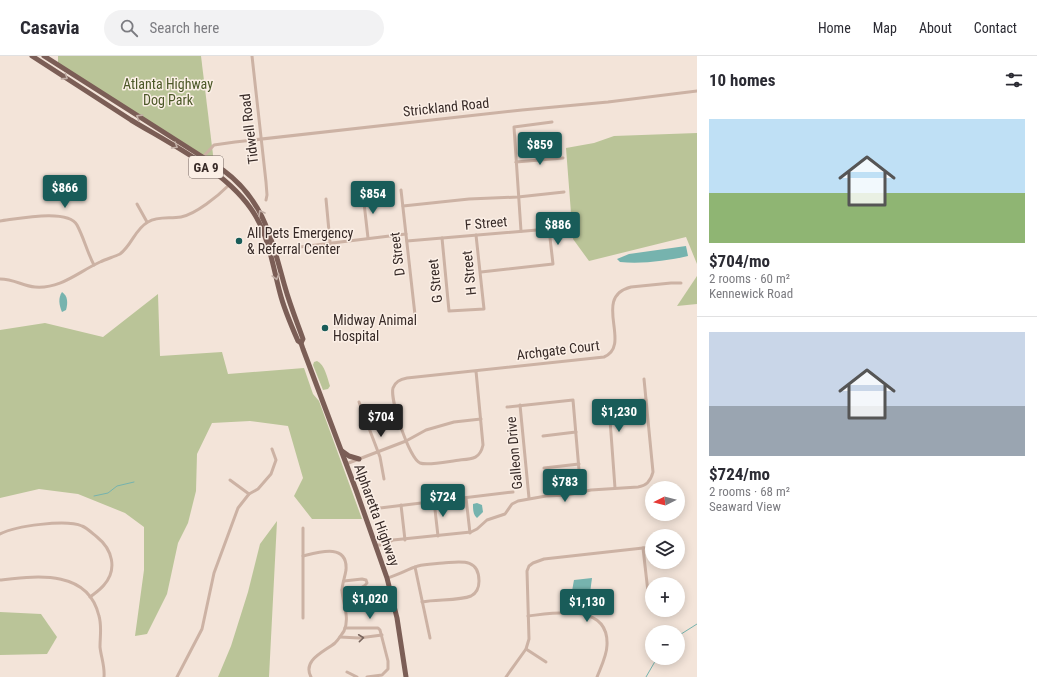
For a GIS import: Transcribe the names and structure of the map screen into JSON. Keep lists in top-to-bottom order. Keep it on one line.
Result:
{"streets":{"main road":["GA 9","Alpharetta Highway"],"street":["Strickland Road","Tidwell Road","F Street","D Street","H Street","G Street","Archgate Court","Galleon Drive"]},"crossings":[["Strickland Road","Tidwell Road"],["Strickland Road","GA 9"],["GA 9","Alpharetta Highway"],["F Street","D Street"],["F Street","H Street"],["F Street","G Street"],["H Street","G Street"]],"parks":["Atlanta Highway Dog Park"],"places":["All Pets Emergency & Referral Center","Midway Animal Hospital"],"north":"left","page":{"header":"Casavia","search":"Search here","nav":["Home","Map","About","Contact"],"heading":"10 homes","list":[{"name":"$704/mo","note":"2 rooms · 60 m² · Kennewick Road"},{"name":"$724/mo","note":"2 rooms · 68 m² · Seaward View"}],"price":["$859","$866","$854","$886","$1,230","$704","$783","$724","$1,020","$1,130"],"map_buttons":["+","−"]}}
